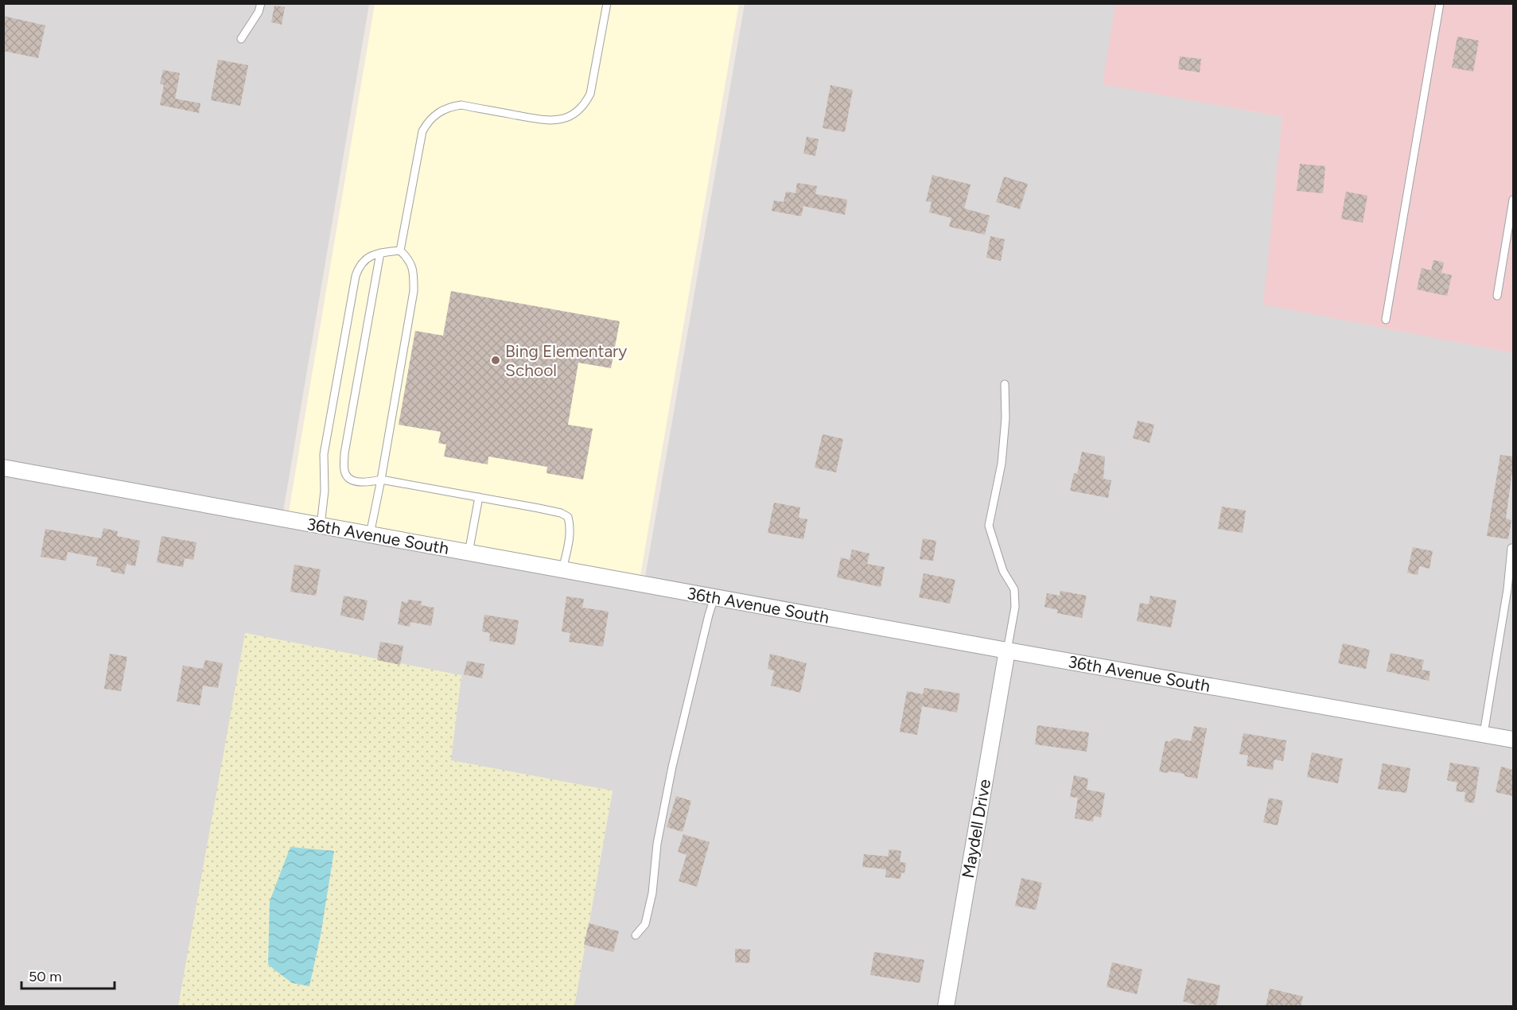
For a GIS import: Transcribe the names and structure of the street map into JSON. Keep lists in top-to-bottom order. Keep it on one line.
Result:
{"streets":{"street":["36th Avenue South","Maydell Drive"]},"crossings":[["36th Avenue South","Maydell Drive"]],"places":["Bing Elementary School"],"scale_bar":"50 m"}
